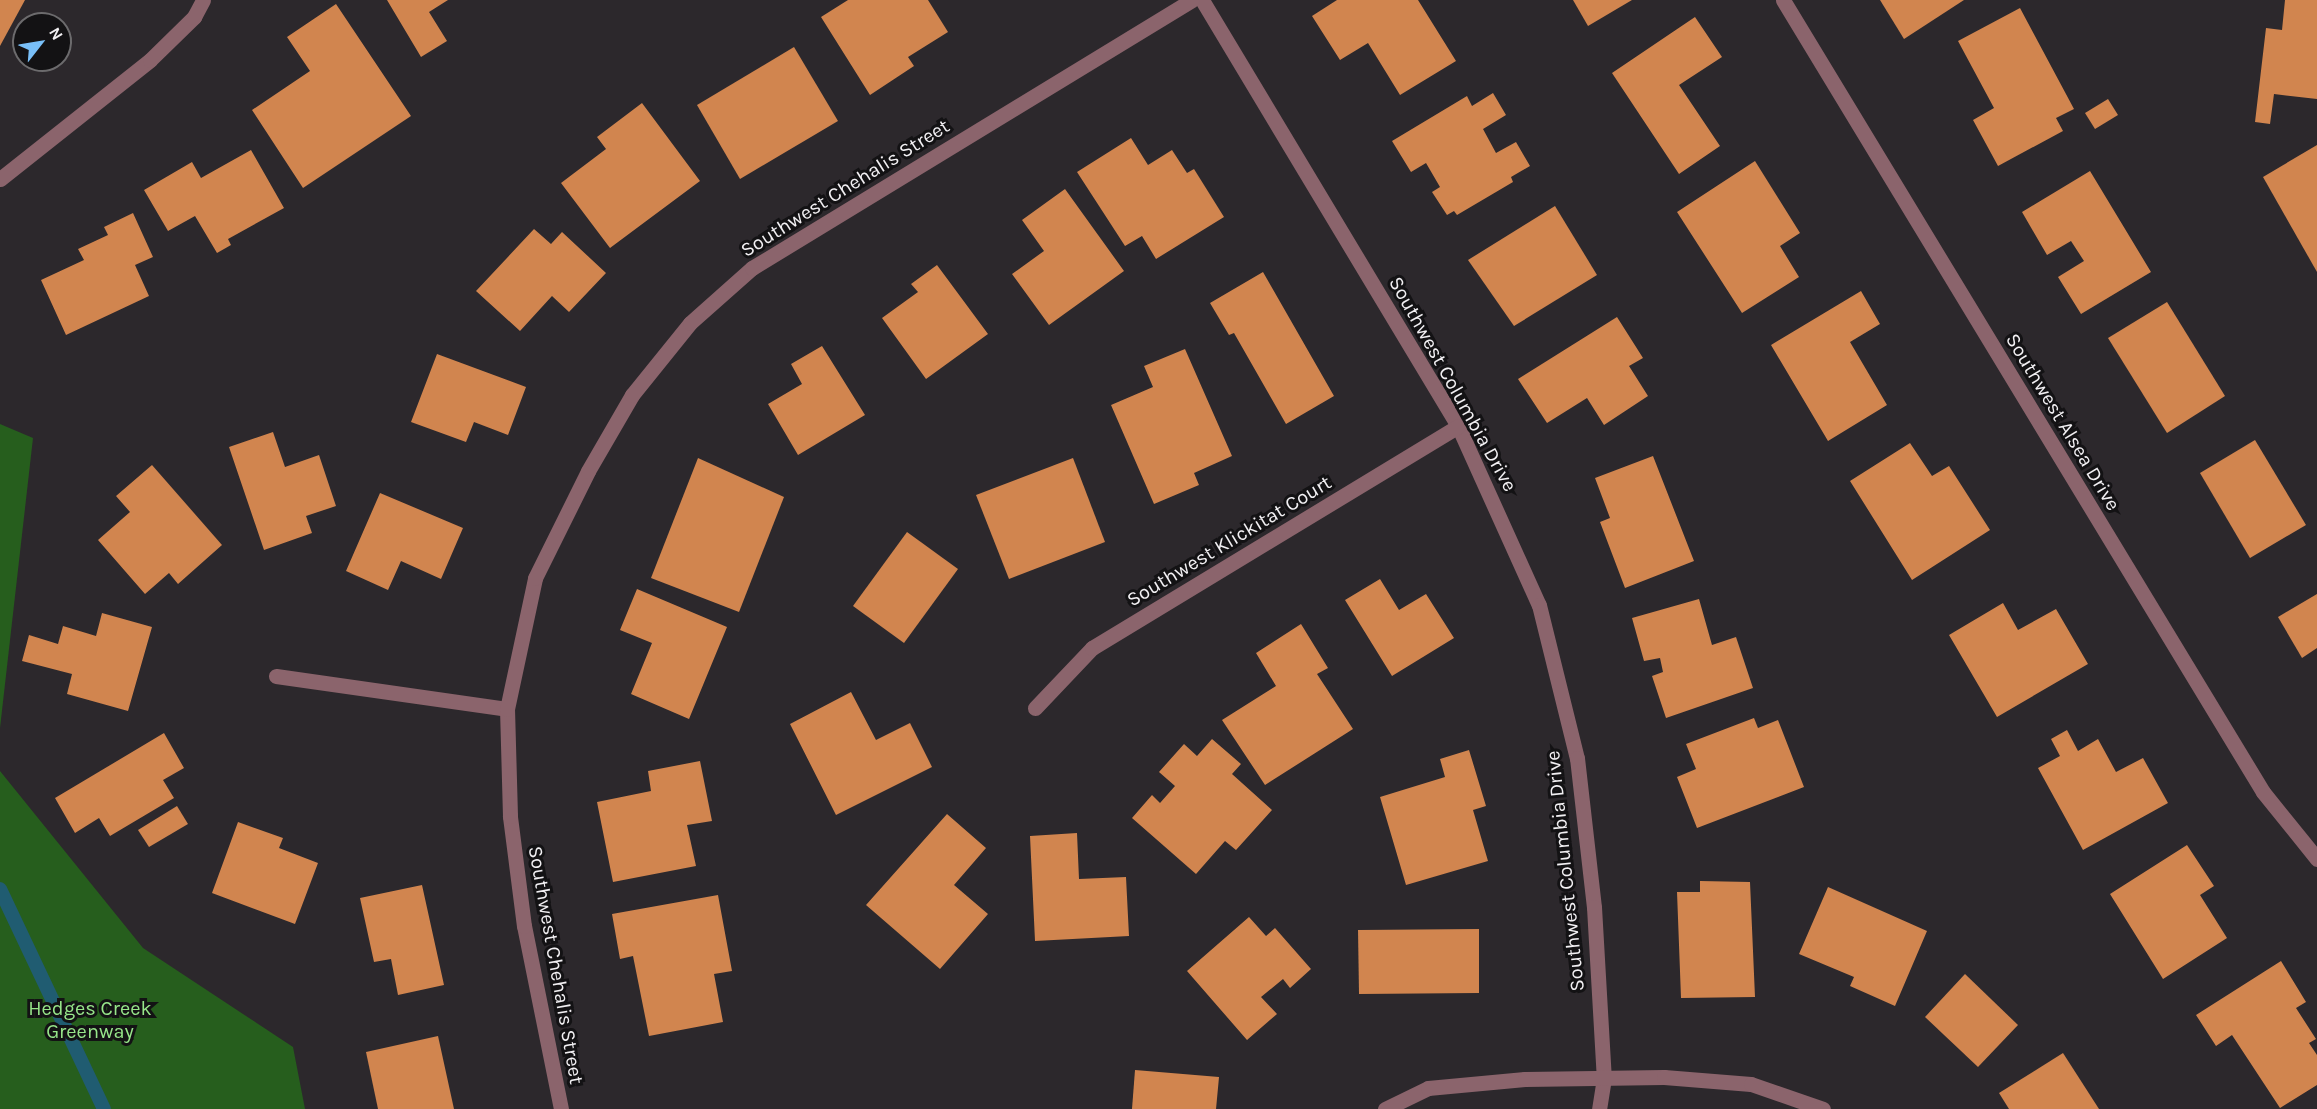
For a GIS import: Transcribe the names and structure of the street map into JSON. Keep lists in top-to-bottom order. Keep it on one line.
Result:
{"streets":{"street":["Southwest Chehalis Street","Southwest Columbia Drive","Southwest Alsea Drive","Southwest Klickitat Court"]},"crossings":[["Southwest Columbia Drive","Southwest Klickitat Court"]],"parks":["Hedges Creek Greenway"],"north":"top right"}
